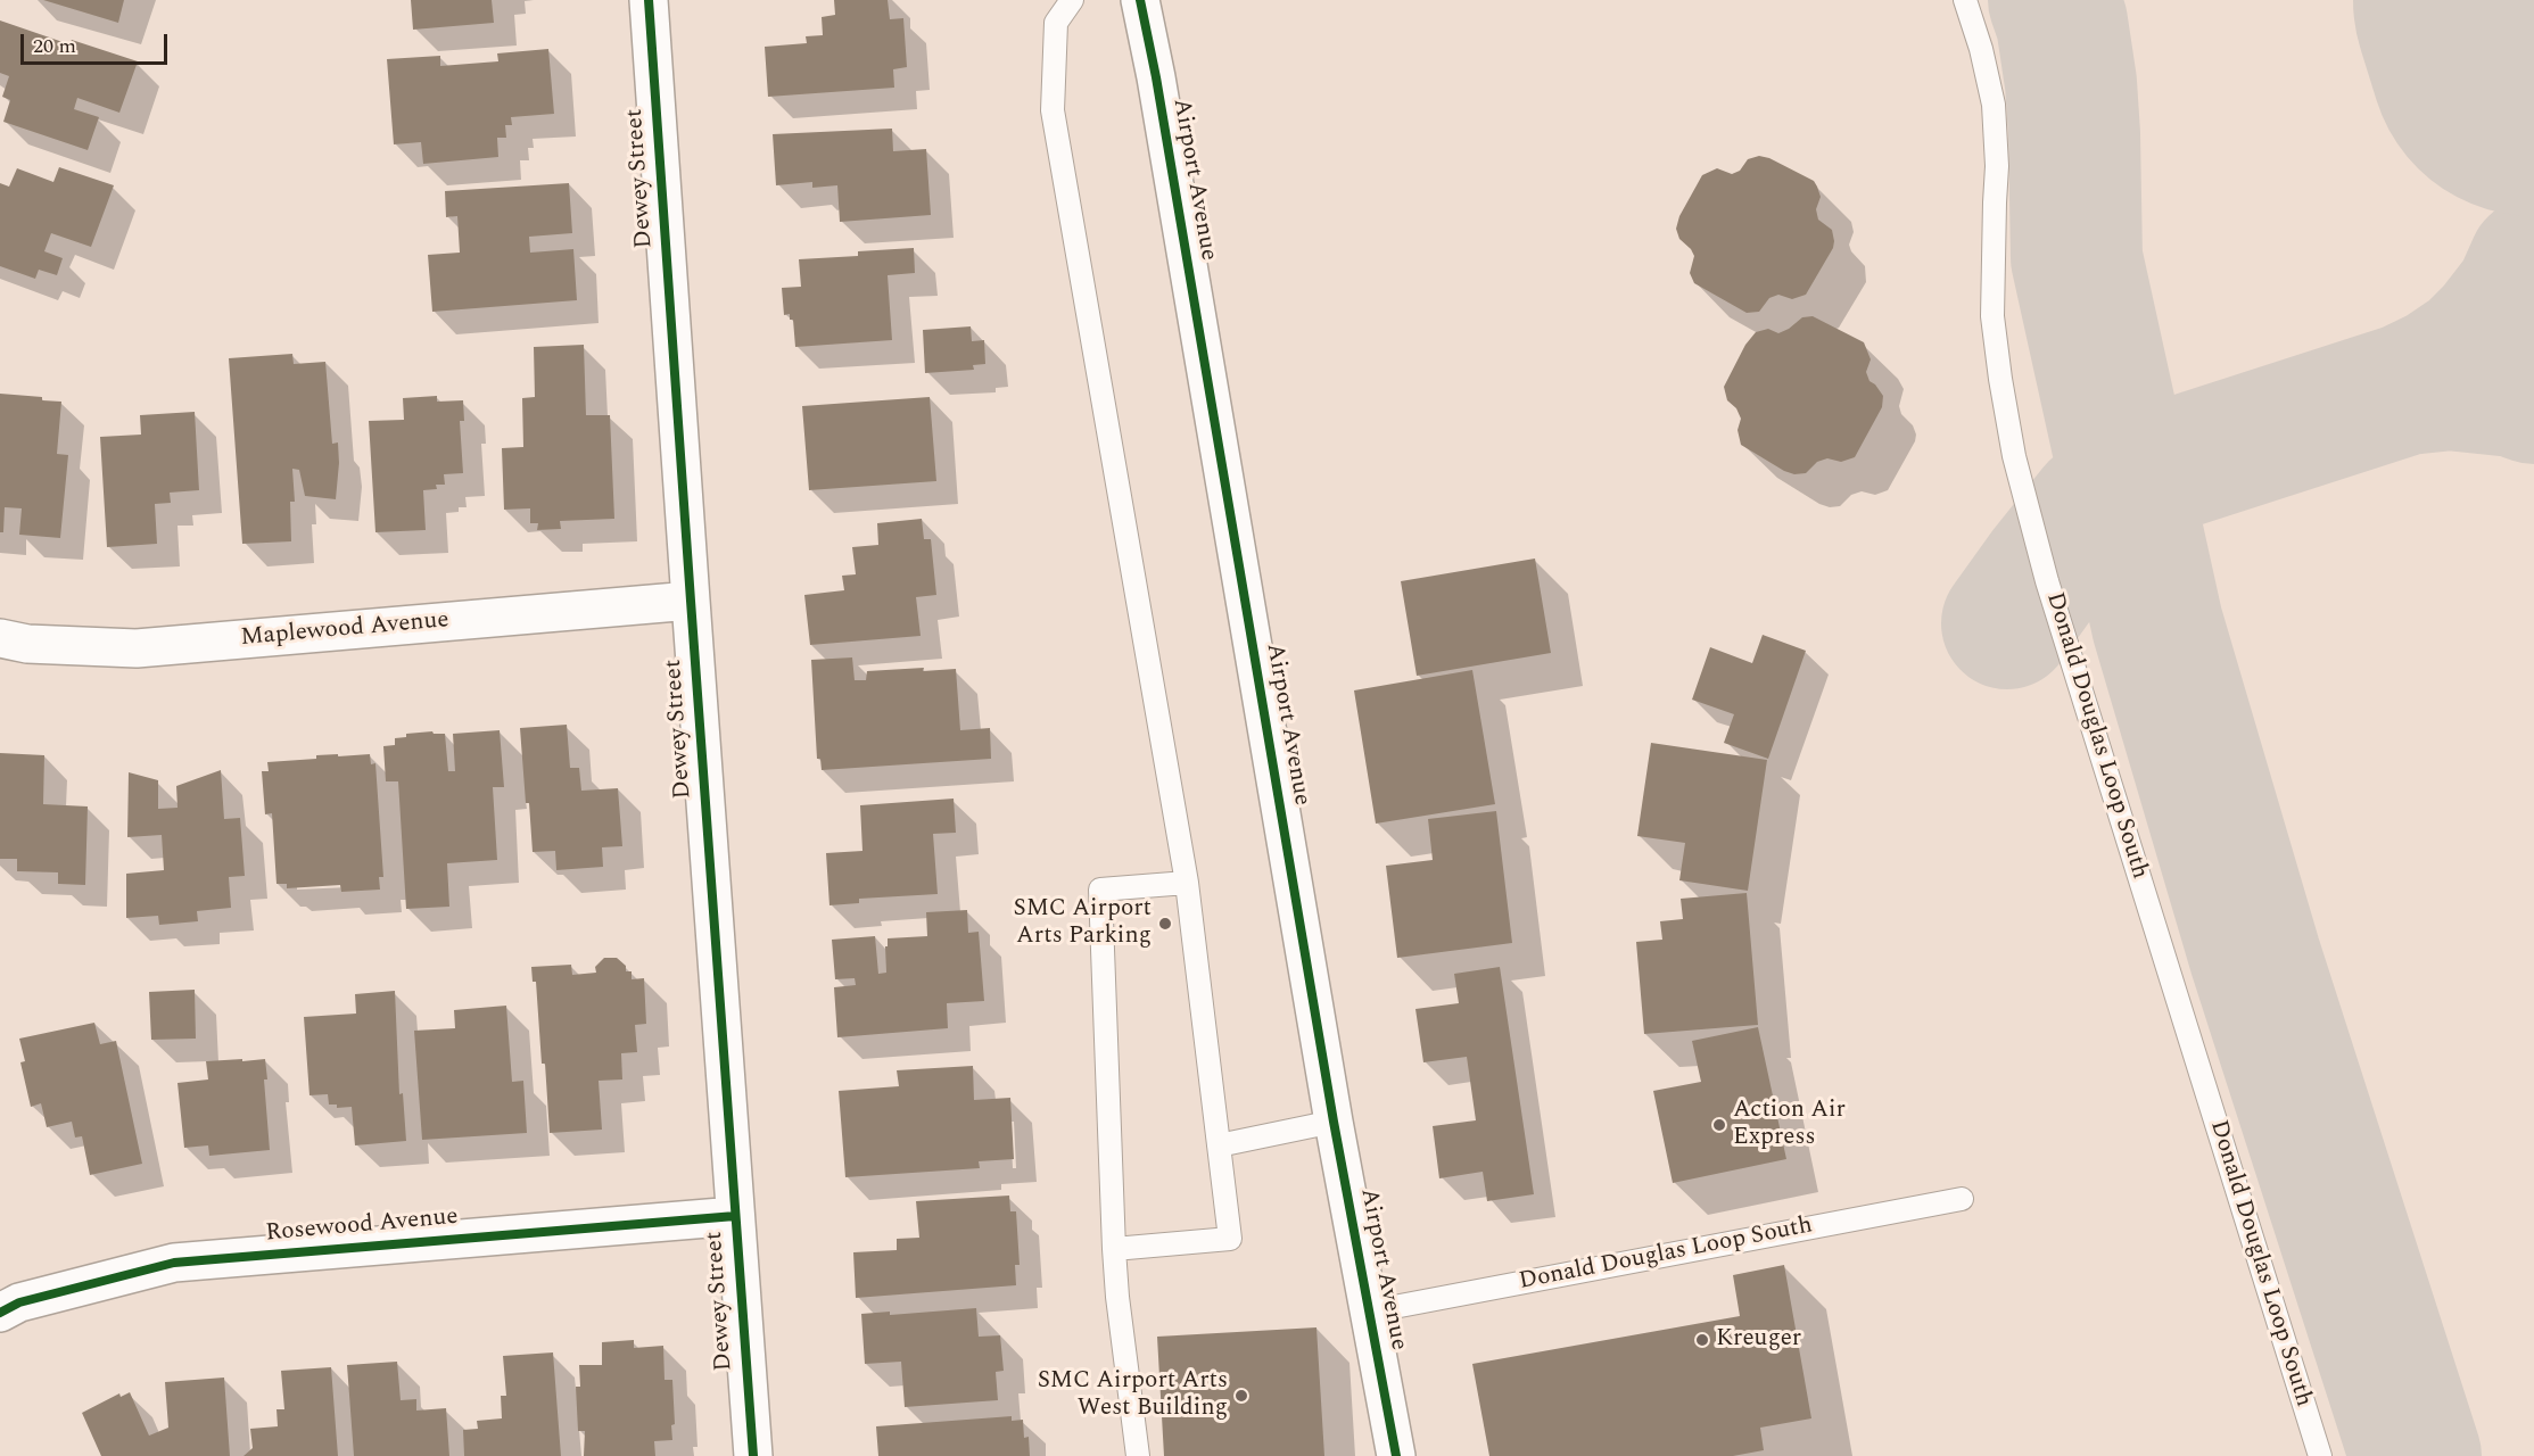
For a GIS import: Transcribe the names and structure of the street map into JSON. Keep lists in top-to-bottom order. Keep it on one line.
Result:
{"streets":{"street":["Dewey Street","Airport Avenue","Maplewood Avenue","Rosewood Avenue"],"lane":["Donald Douglas Loop South"]},"crossings":[["Dewey Street","Maplewood Avenue"],["Dewey Street","Rosewood Avenue"],["Airport Avenue","Donald Douglas Loop South"]],"places":["SMC Airport Arts Parking","Action Air Express","Kreuger","SMC Airport Arts West Building"],"scale_bar":"20 m"}
